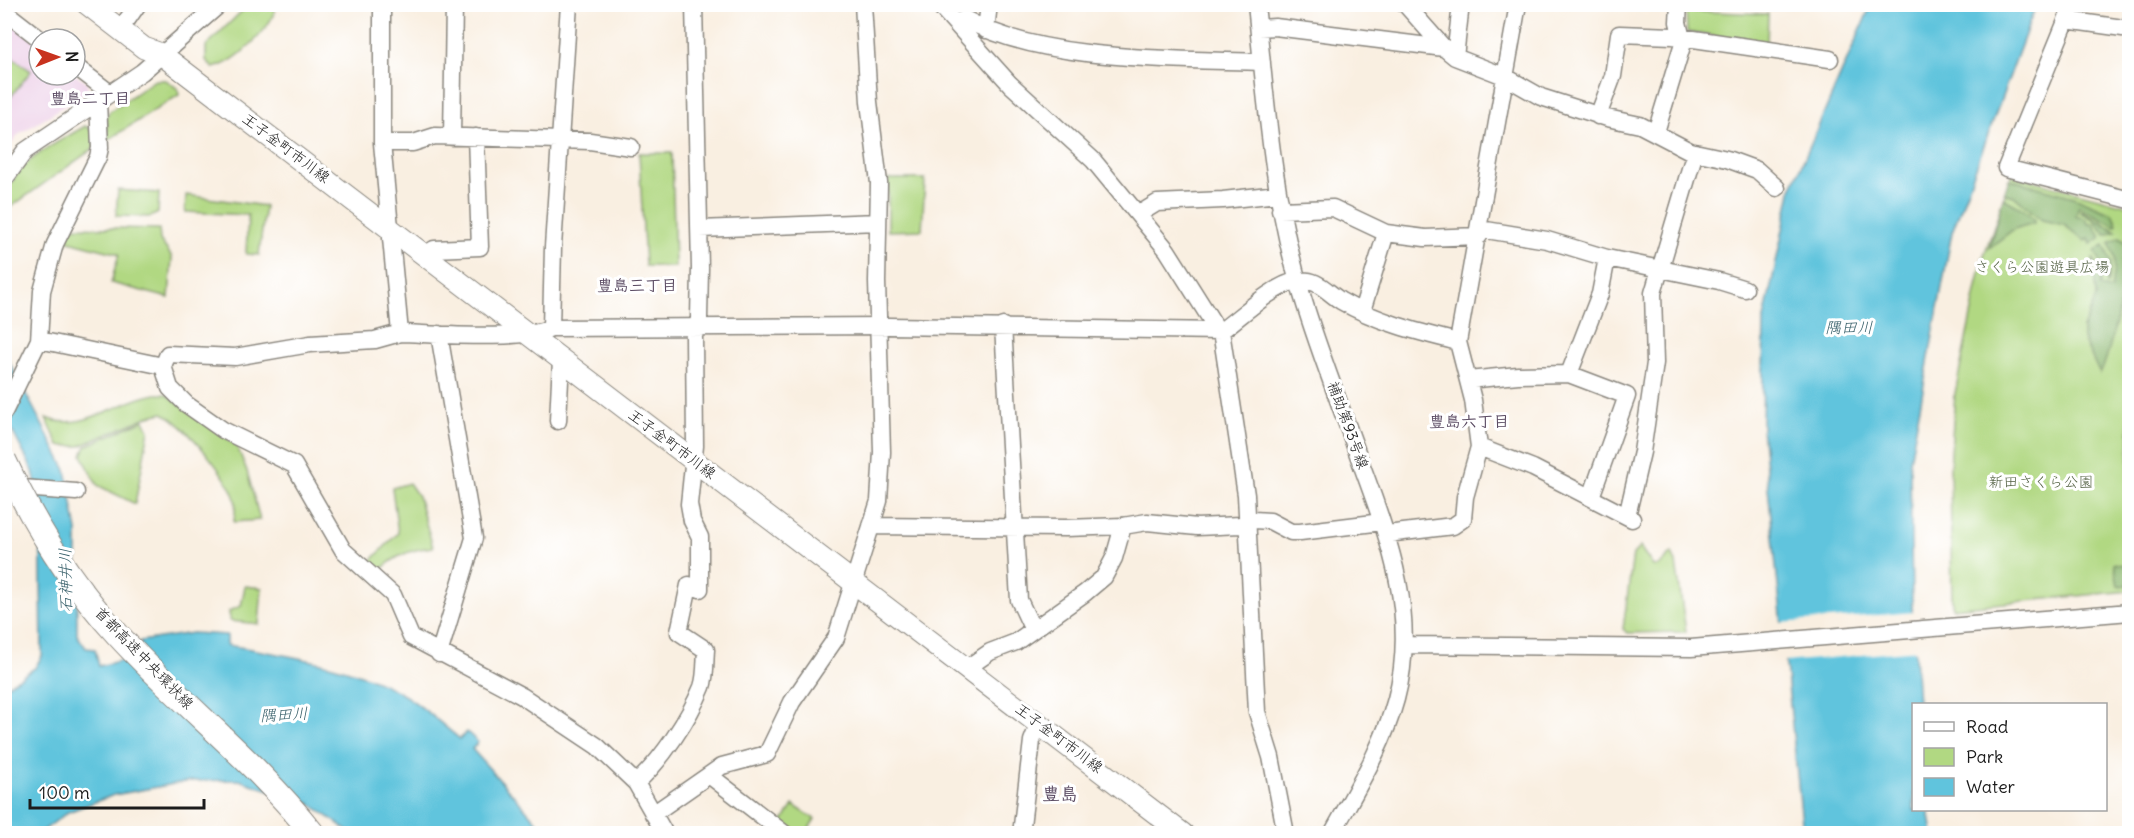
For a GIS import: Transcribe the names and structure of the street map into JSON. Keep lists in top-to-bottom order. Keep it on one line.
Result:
{"streets":{"highway":["首都高速中央環状線"],"main road":["王子金町市川線"],"street":["補助第93号線"]},"districts":["豊島二丁目","豊島三丁目","豊島六丁目","豊島"],"water":["隅田川","石神井川"],"parks":["さくら公園遊具広場","新田さくら公園"],"legend":["Road","Park","Water"],"scale_bar":"100 m","north":"right"}
